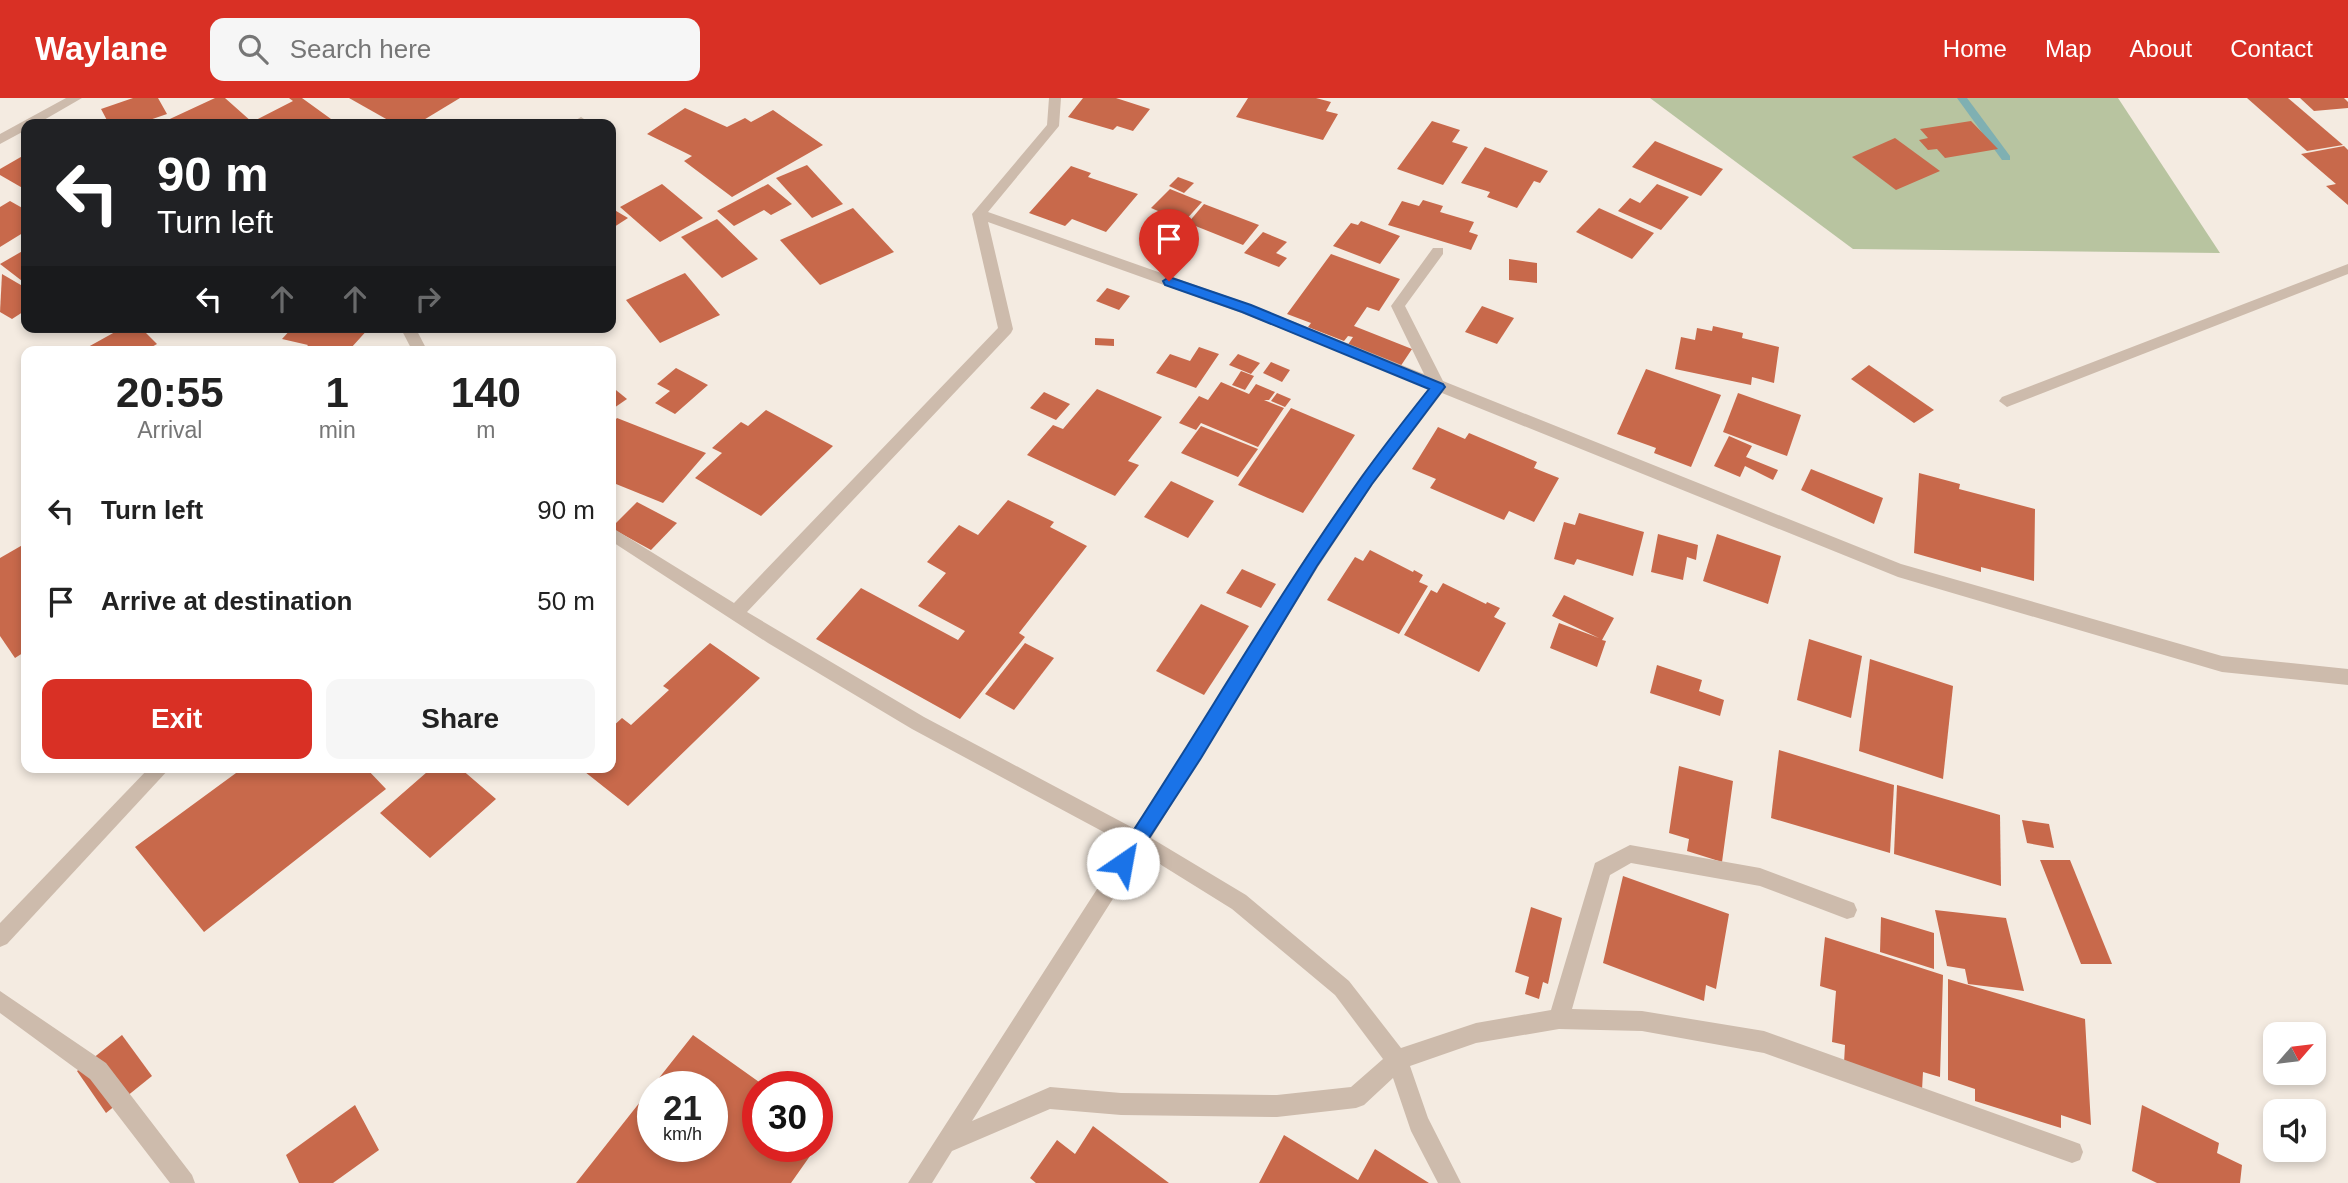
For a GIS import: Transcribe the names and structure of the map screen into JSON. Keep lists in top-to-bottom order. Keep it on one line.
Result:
{"north":"top right","page":{"header":"Waylane","search":"Search here","nav":["Home","Map","About","Contact"],"turn":["90 m","Turn left"],"eta":["20:55","Arrival","1","min","140","m"],"list":[{"name":"Turn left","value":"90 m"},{"name":"Arrive at destination","value":"50 m"}],"buttons":["Exit","Share"],"speed":"21 km/h","limit":"30"}}
